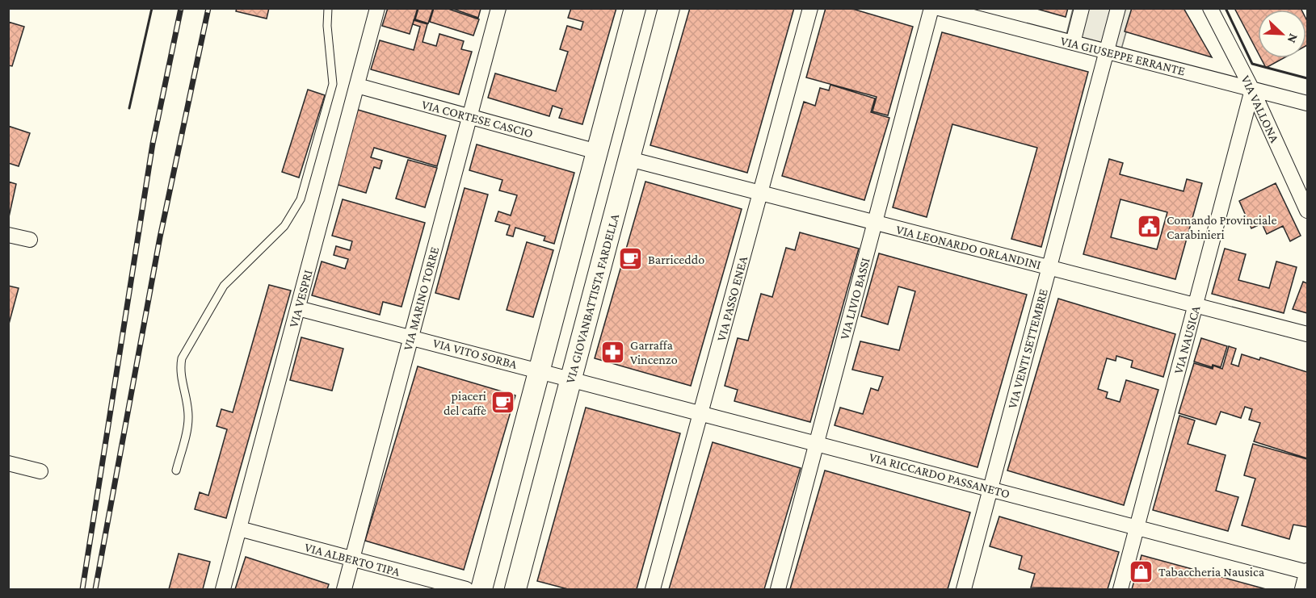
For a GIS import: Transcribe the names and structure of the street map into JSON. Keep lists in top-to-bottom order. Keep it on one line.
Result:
{"streets":{"main road":["VIA GIOVANBATTISTA FARDELLA"],"street":["VIA GIUSEPPE ERRANTE","VIA VALLONA","VIA CORTESE CASCIO","VIA LEONARDO ORLANDINI","VIA VESPRI","VIA MARINO TORRE","VIA PASSO ENEA","VIA LIVIO BASSI","VIA NAUSICA","VIA VENTI SETTEMBRE","VIA VITO SORBA","VIA RICCARDO PASSANETO","VIA ALBERTO TIPA"]},"crossings":[["VIA GIUSEPPE ERRANTE","VIA VALLONA"],["VIA GIUSEPPE ERRANTE","VIA NAUSICA"],["VIA GIUSEPPE ERRANTE","VIA VENTI SETTEMBRE"],["VIA VALLONA","VIA NAUSICA"],["VIA CORTESE CASCIO","VIA VESPRI"],["VIA CORTESE CASCIO","VIA MARINO TORRE"],["VIA LEONARDO ORLANDINI","VIA GIOVANBATTISTA FARDELLA"],["VIA LEONARDO ORLANDINI","VIA PASSO ENEA"],["VIA LEONARDO ORLANDINI","VIA LIVIO BASSI"],["VIA LEONARDO ORLANDINI","VIA NAUSICA"],["VIA LEONARDO ORLANDINI","VIA VENTI SETTEMBRE"],["VIA VESPRI","VIA VITO SORBA"],["VIA VESPRI","VIA ALBERTO TIPA"],["VIA MARINO TORRE","VIA VITO SORBA"],["VIA MARINO TORRE","VIA ALBERTO TIPA"],["VIA GIOVANBATTISTA FARDELLA","VIA VITO SORBA"],["VIA GIOVANBATTISTA FARDELLA","VIA RICCARDO PASSANETO"],["VIA PASSO ENEA","VIA RICCARDO PASSANETO"],["VIA LIVIO BASSI","VIA RICCARDO PASSANETO"],["VIA NAUSICA","VIA RICCARDO PASSANETO"],["VIA VENTI SETTEMBRE","VIA RICCARDO PASSANETO"],["VIA VITO SORBA","VIA RICCARDO PASSANETO"]],"places":{"public building":["Comando Provinciale Carabinieri"],"cafe":["Barriceddo","piaceri del caffè"],"pharmacy":["Garraffa Vincenzo"],"shop":["Tabaccheria Nausica"]},"north":"bottom right"}
